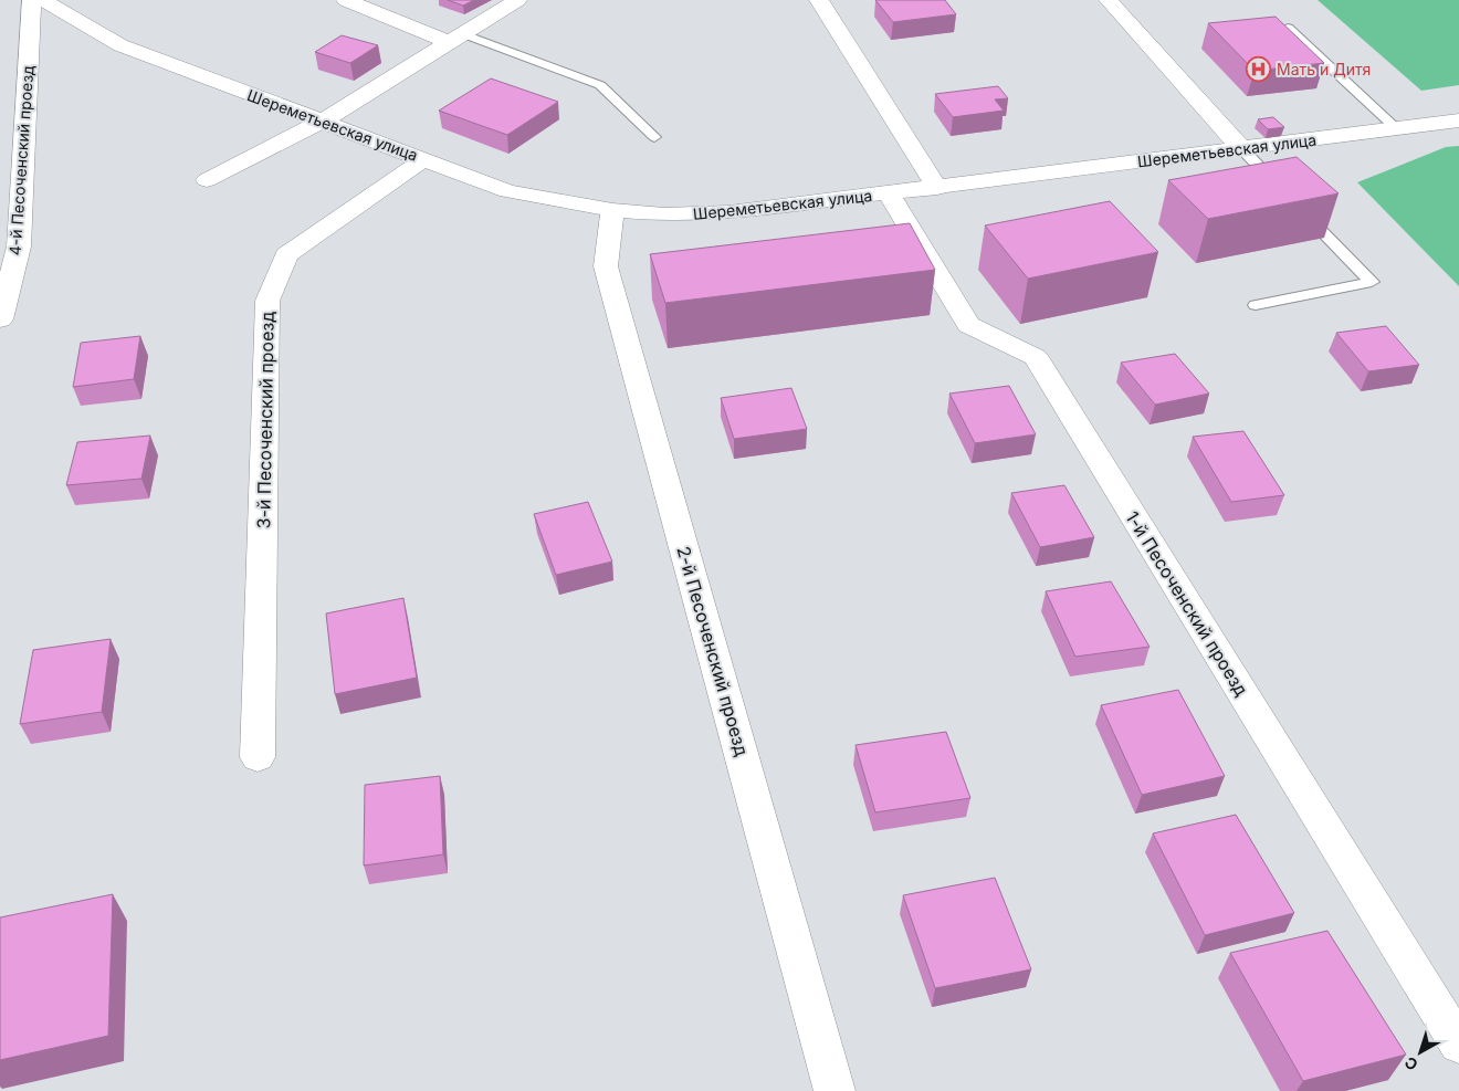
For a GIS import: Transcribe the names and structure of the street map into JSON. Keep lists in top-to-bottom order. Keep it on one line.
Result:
{"streets":{"street":["Шереметьевская улица","4-й Песоченский проезд","3-й Песоченский проезд","1-й Песоченский проезд","2-й Песоченский проезд"]},"crossings":[["Шереметьевская улица","3-й Песоченский проезд"],["Шереметьевская улица","1-й Песоченский проезд"],["Шереметьевская улица","2-й Песоченский проезд"]],"places":{"hospital":["Мать и Дитя"]},"north":"bottom left"}
